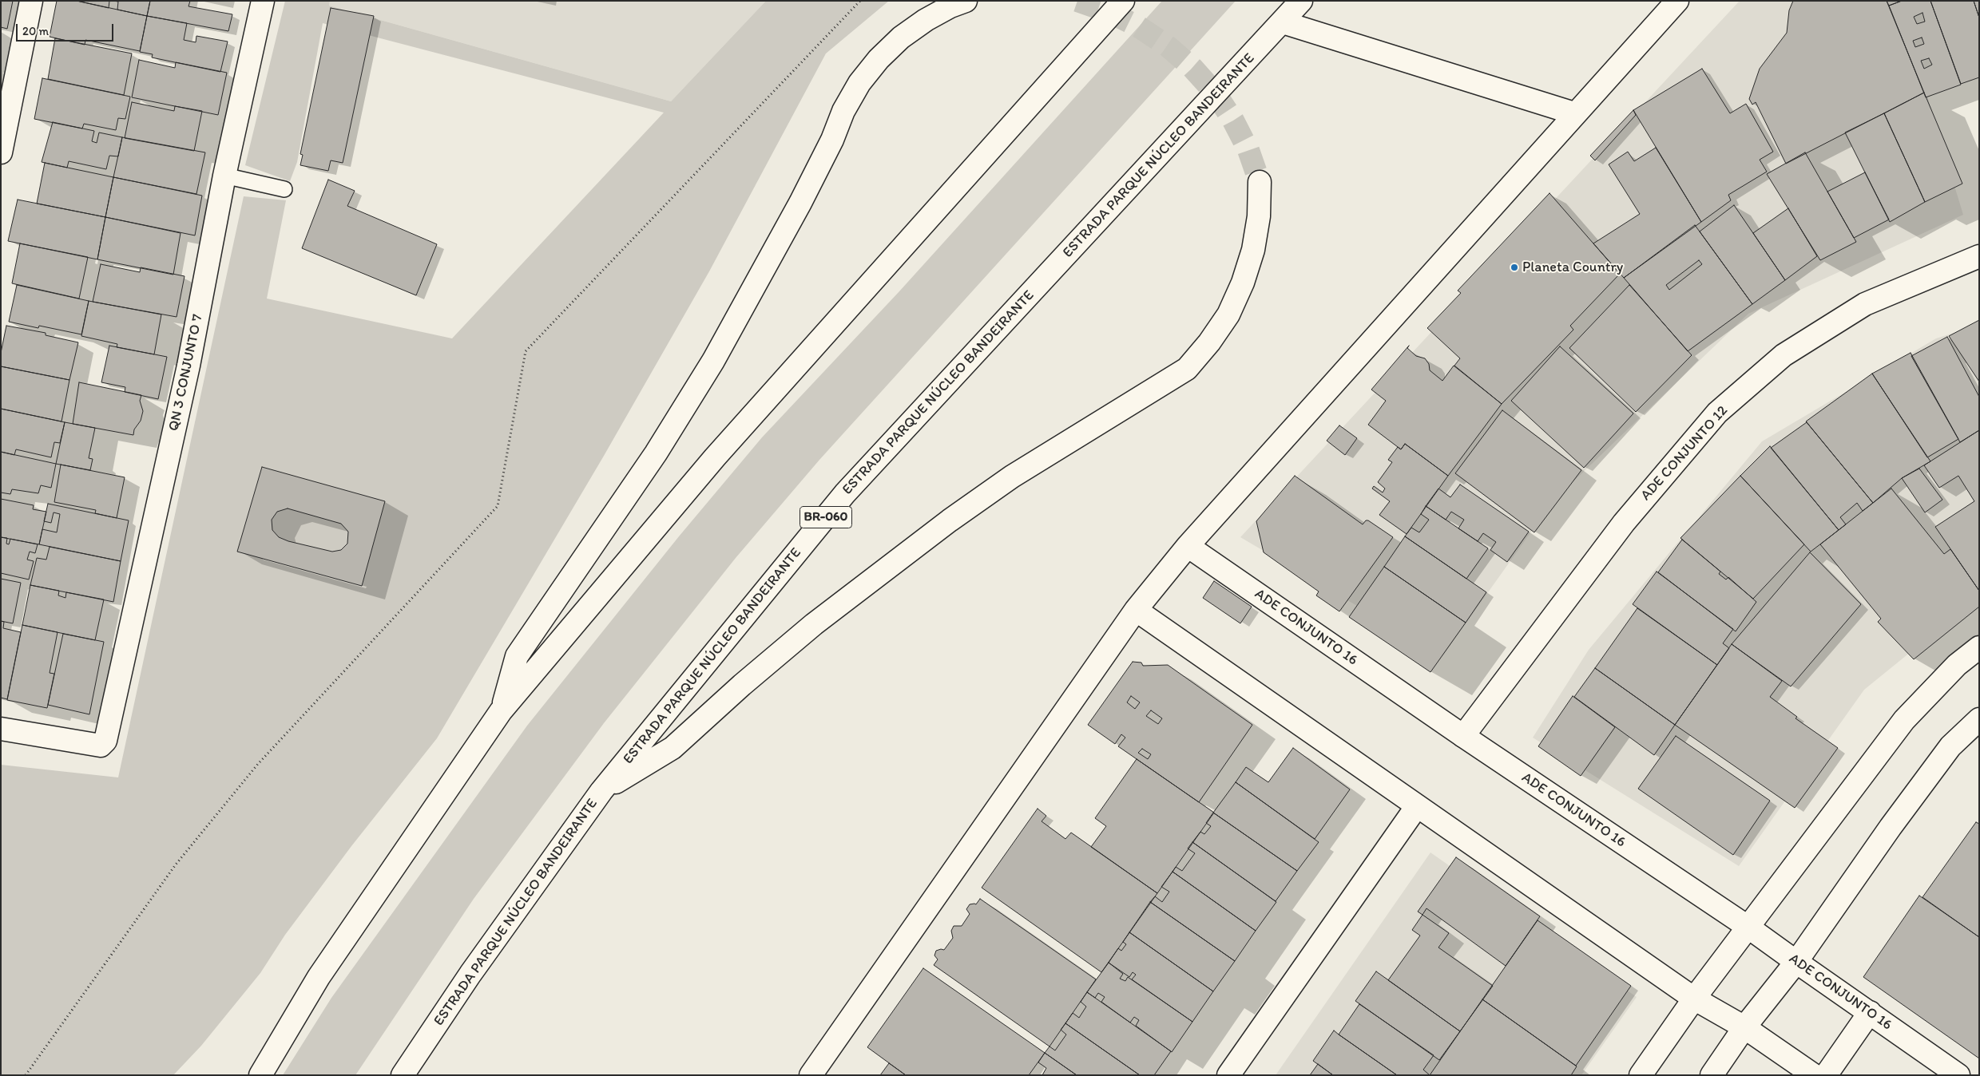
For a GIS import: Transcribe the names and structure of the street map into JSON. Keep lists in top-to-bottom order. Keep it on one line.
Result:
{"streets":{"main road":["ESTRADA PARQUE NÚCLEO BANDEIRANTE","QN 3 CONJUNTO 7","ADE CONJUNTO 12","BR-060","ADE CONJUNTO 16"]},"crossings":[["ADE CONJUNTO 12","ADE CONJUNTO 16"]],"places":["Planeta Country"],"scale_bar":"20 m"}
